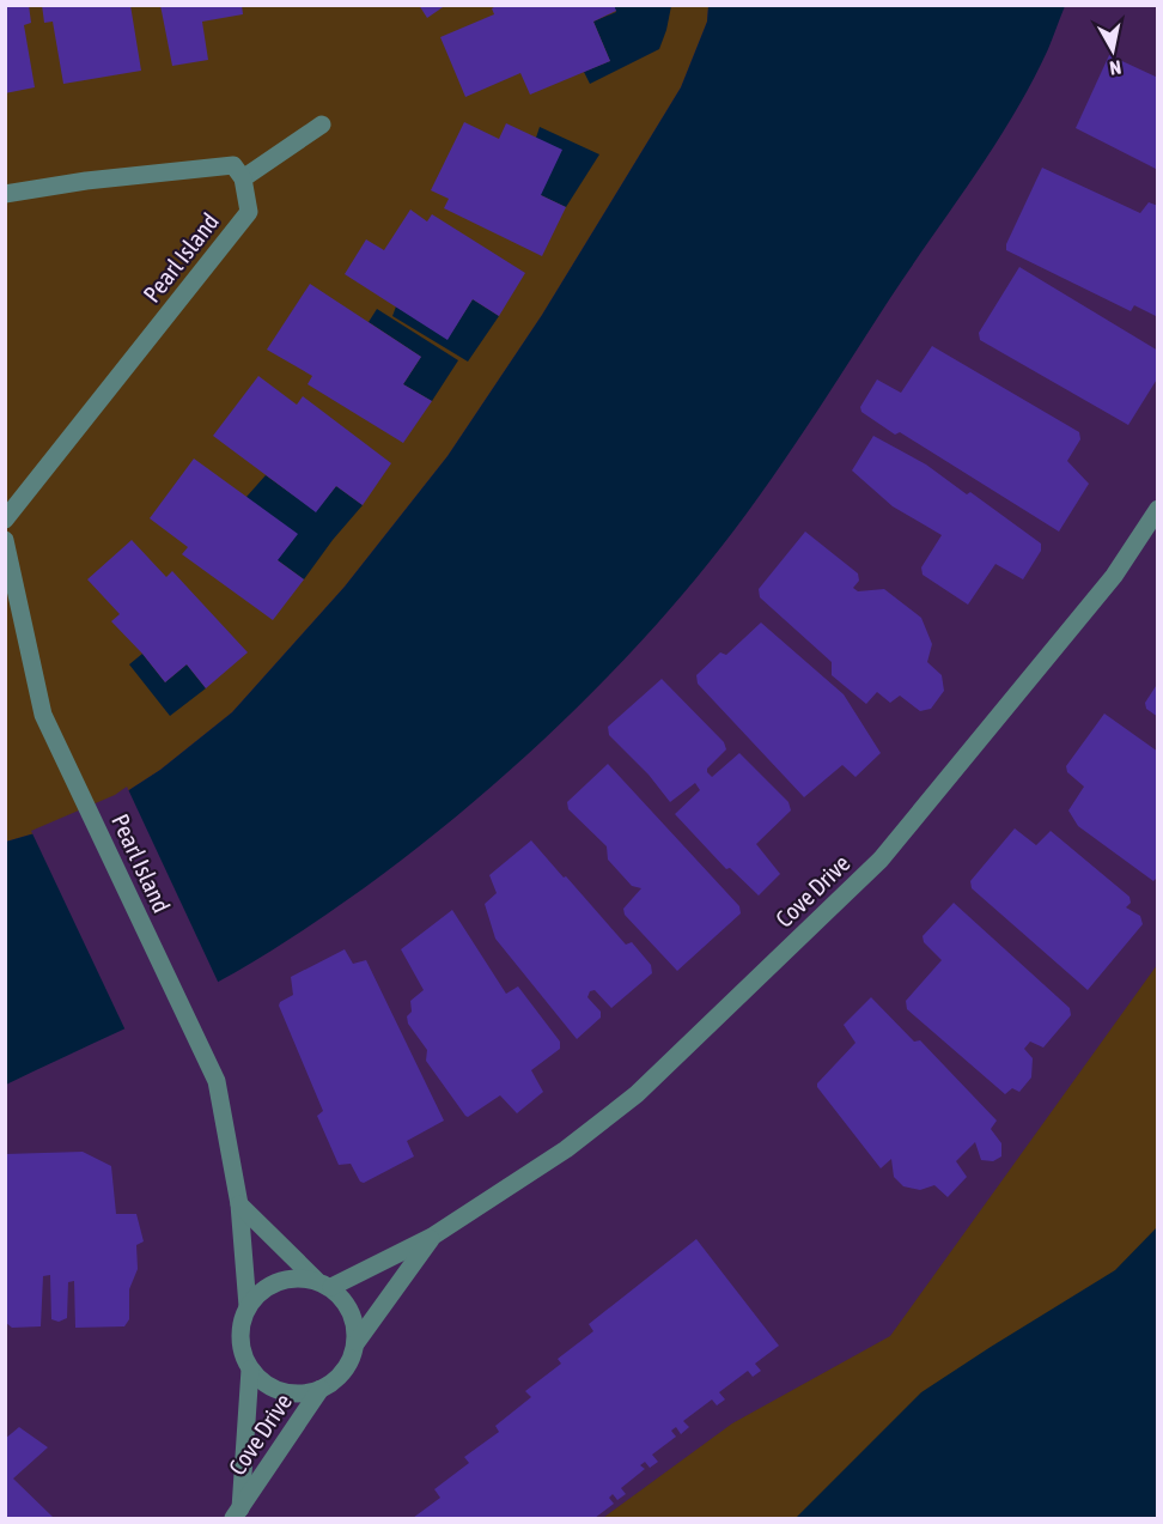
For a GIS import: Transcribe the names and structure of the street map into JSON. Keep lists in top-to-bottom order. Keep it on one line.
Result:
{"streets":{"street":["Pearl Island","Cove Drive"]},"crossings":[["Pearl Island","Cove Drive"]],"north":"bottom"}
